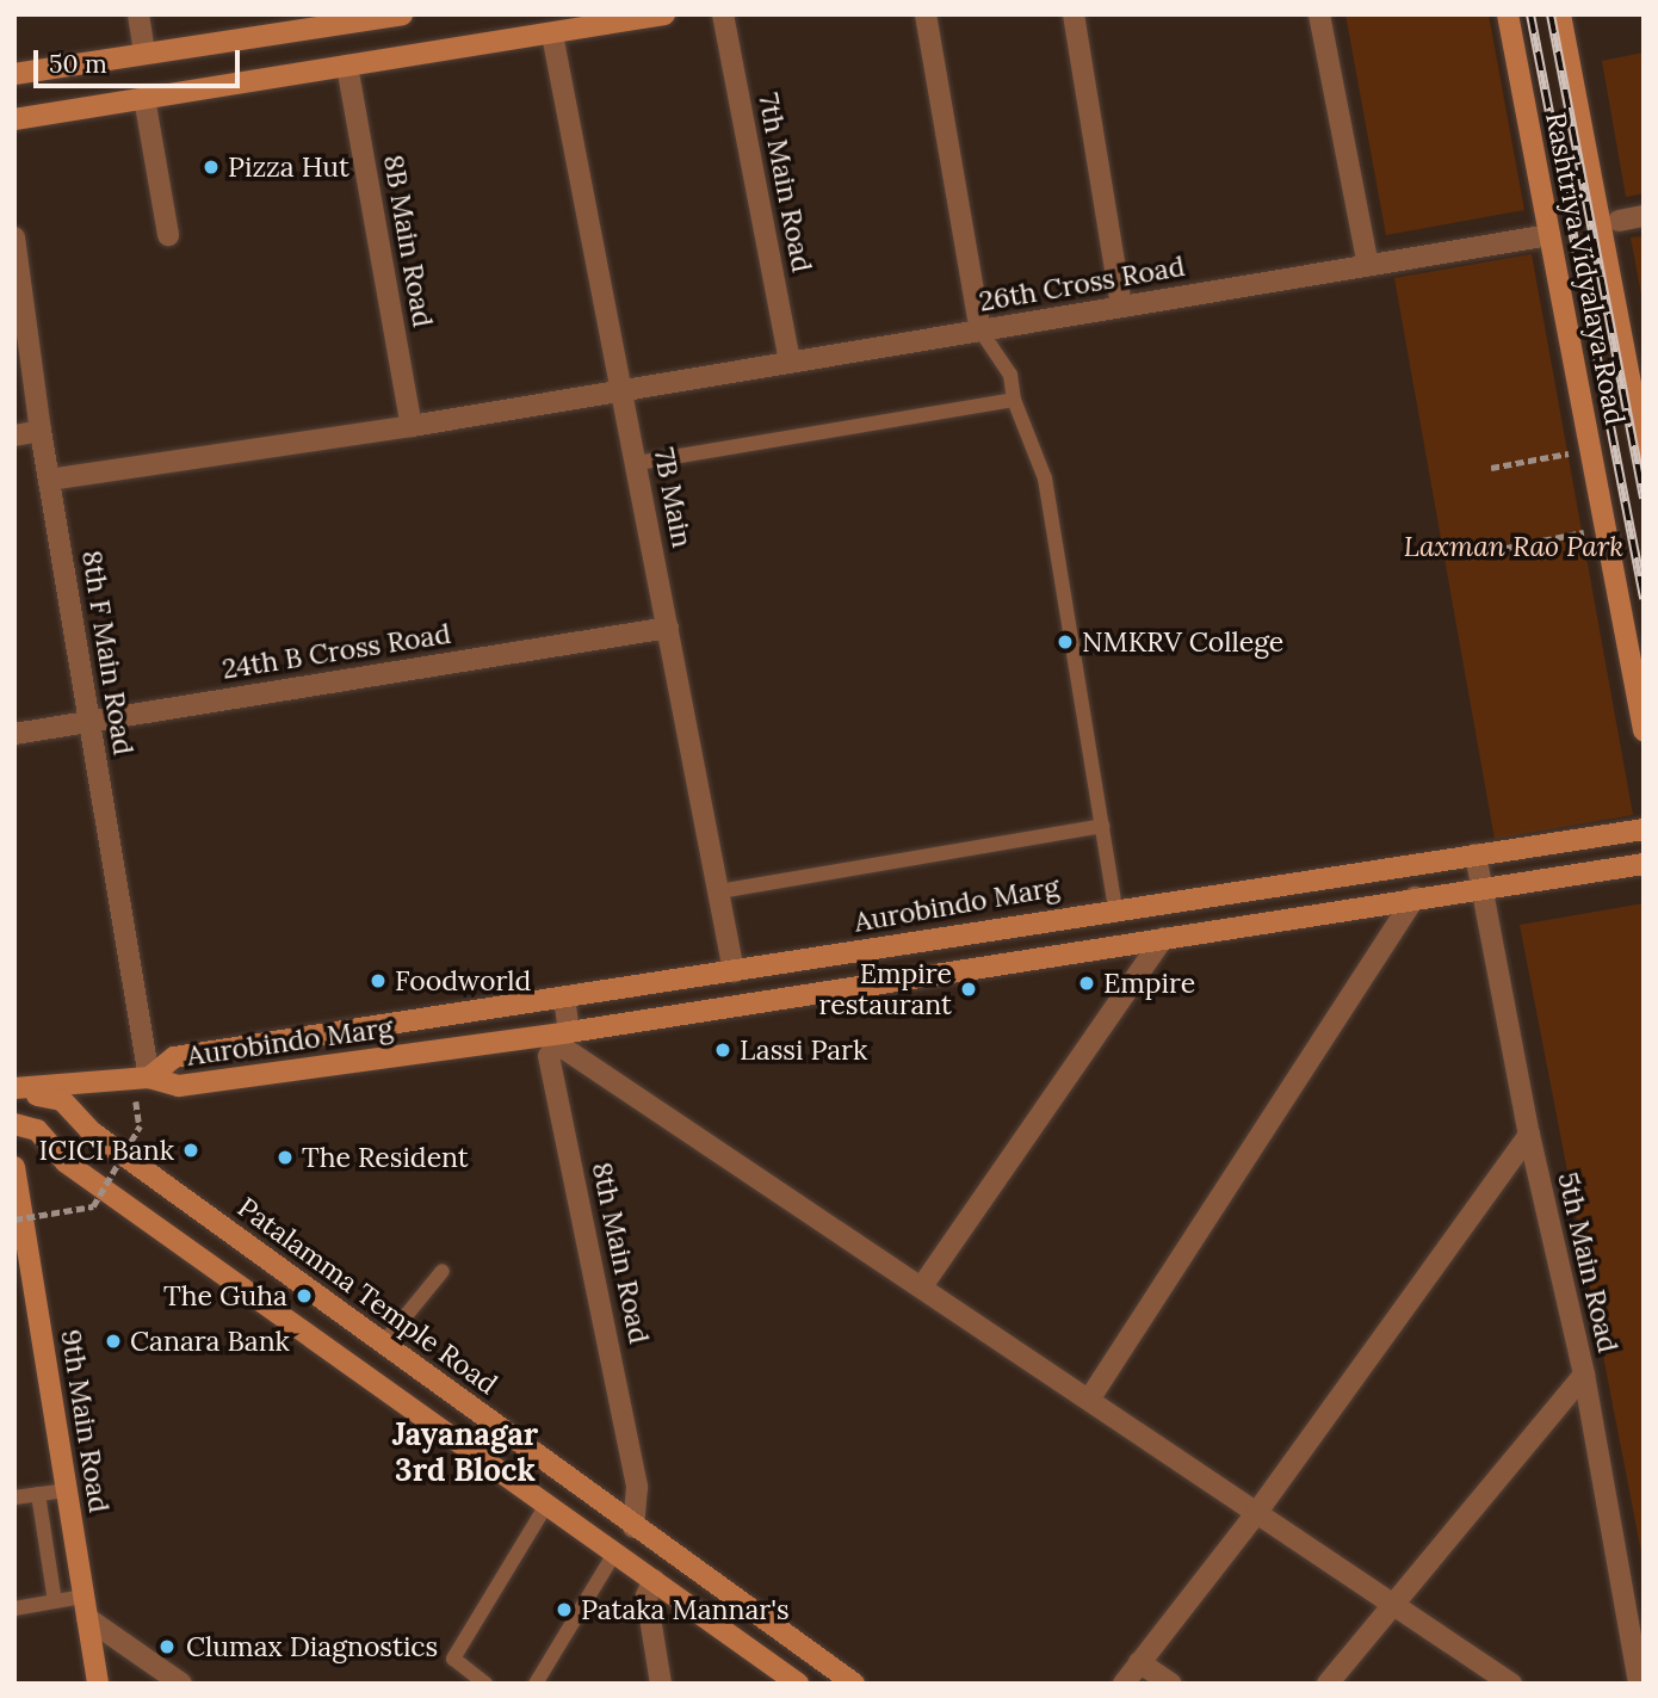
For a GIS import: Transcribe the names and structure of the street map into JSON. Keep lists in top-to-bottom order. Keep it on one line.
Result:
{"streets":{"street":["7th Main Road","8B Main Road","Rashtriya Vidyalaya Road","26th Cross Road","7B Main","24th B Cross Road","8th F Main Road","Aurobindo Marg","8th Main Road","5th Main Road","Patalamma Temple Road","9th Main Road"]},"crossings":[["7th Main Road","26th Cross Road"],["8B Main Road","26th Cross Road"],["Rashtriya Vidyalaya Road","26th Cross Road"],["26th Cross Road","7B Main"],["26th Cross Road","8th F Main Road"],["7B Main","24th B Cross Road"],["7B Main","Aurobindo Marg"],["24th B Cross Road","8th F Main Road"],["8th F Main Road","Aurobindo Marg"],["Aurobindo Marg","8th Main Road"],["Aurobindo Marg","5th Main Road"],["8th Main Road","Patalamma Temple Road"]],"districts":["Jayanagar 3rd Block"],"parks":["Laxman Rao Park"],"places":["Pizza Hut","NMKRV College","Foodworld","Empire","Empire restaurant","Lassi Park","ICICI Bank","The Resident","The Guha","Canara Bank","Pataka Mannar's","Clumax Diagnostics"],"scale_bar":"50 m"}
